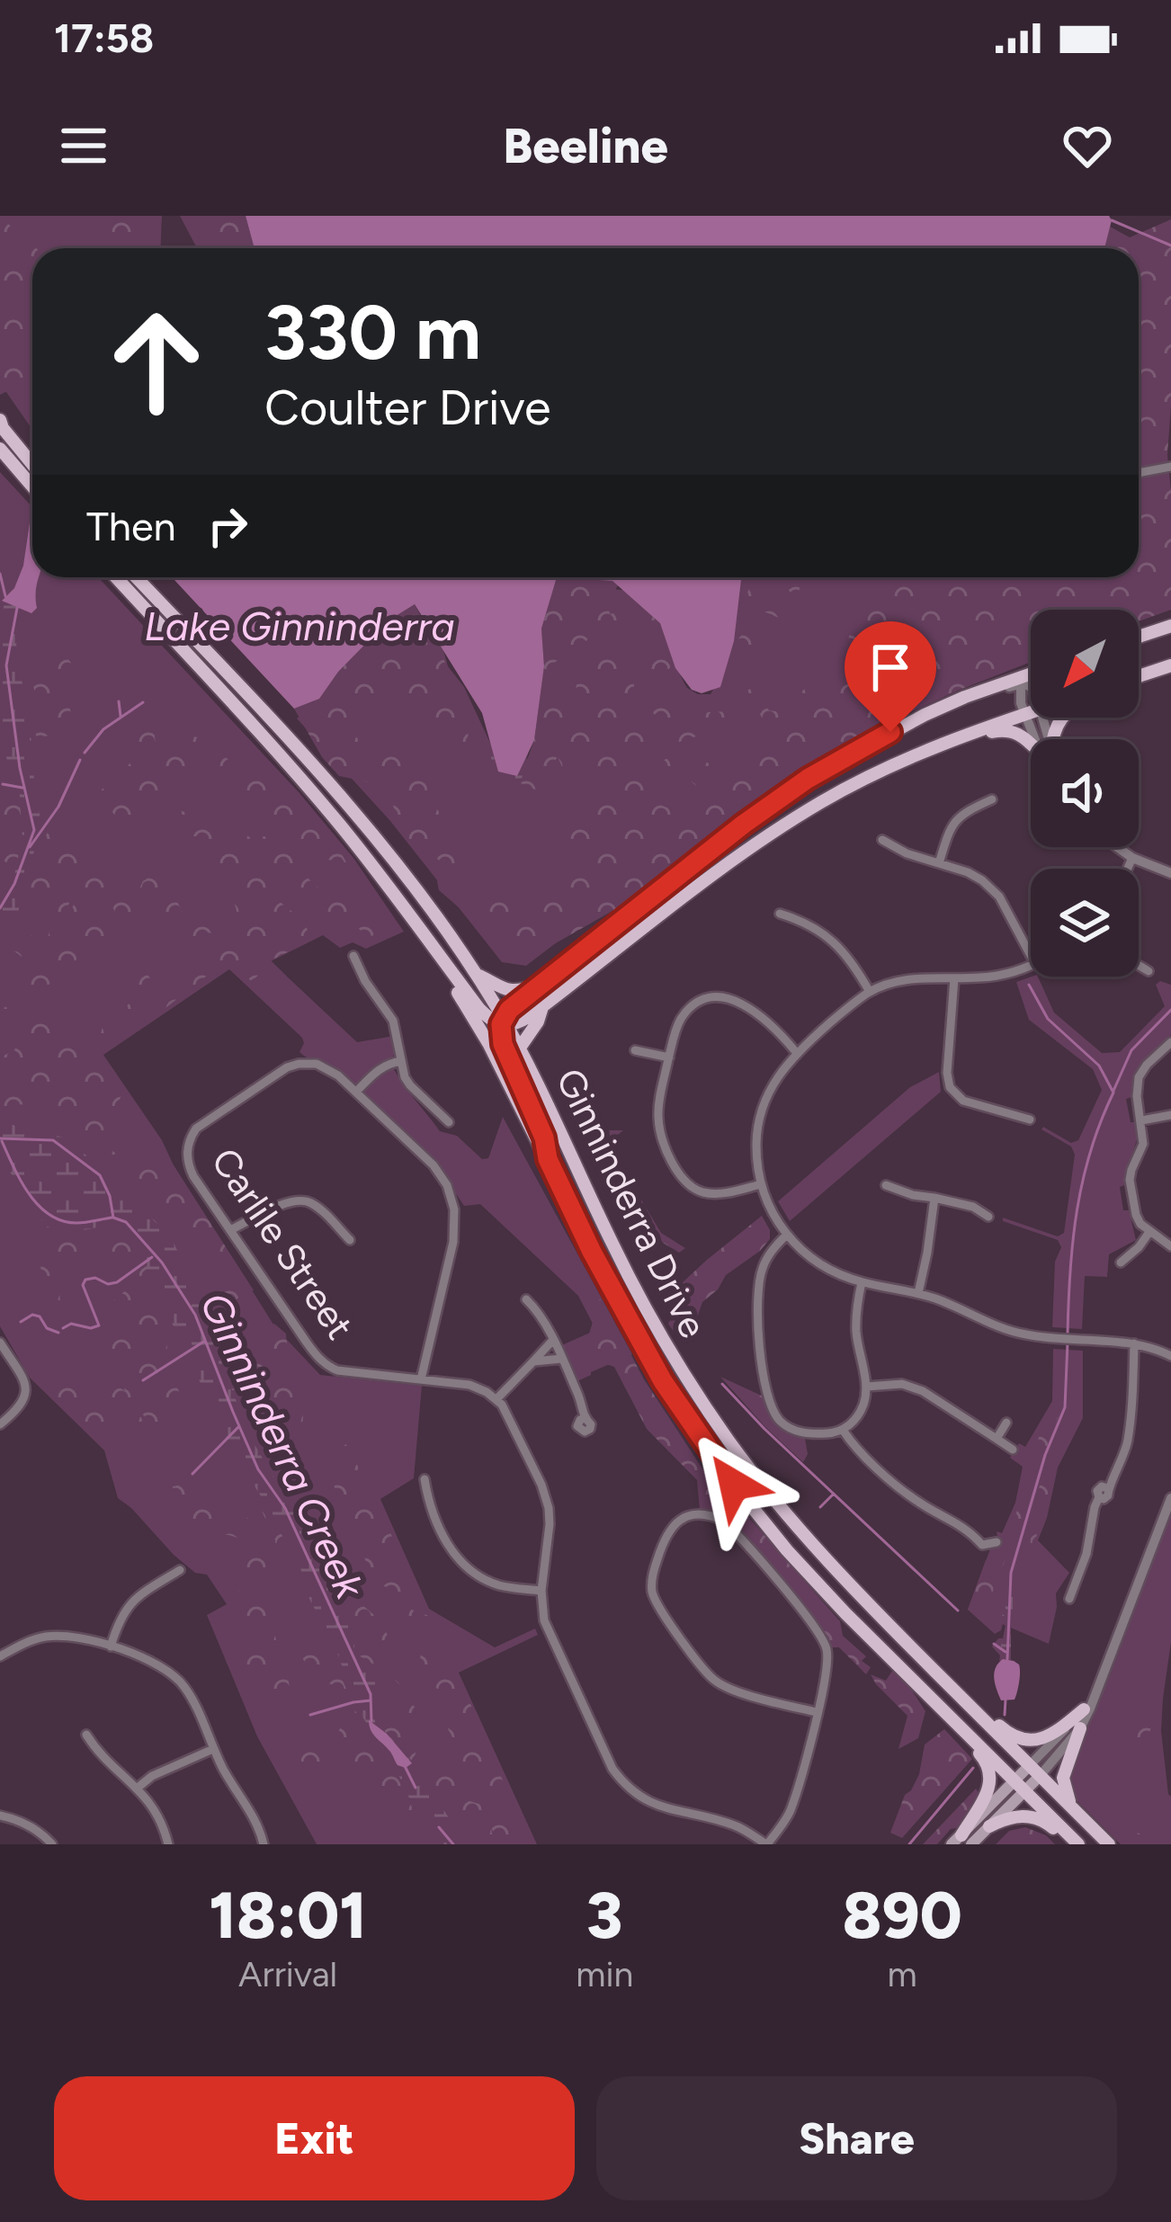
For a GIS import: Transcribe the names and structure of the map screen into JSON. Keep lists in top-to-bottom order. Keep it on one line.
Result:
{"streets":{"main road":["Ginninderra Drive"],"street":["Carlile Street"]},"water":["Lake Ginninderra","Ginninderra Creek"],"north":"bottom left","page":{"status":"17:58","header":"Beeline","turn":["330 m","Coulter Drive"],"then":"Then","eta":["18:01","Arrival","3","min","890","m"],"buttons":["Exit","Share"]}}
